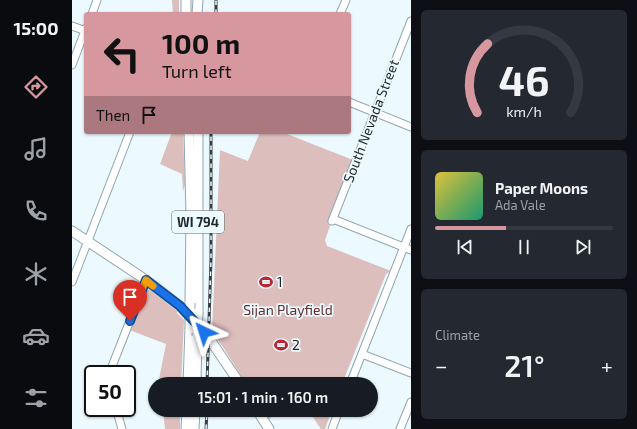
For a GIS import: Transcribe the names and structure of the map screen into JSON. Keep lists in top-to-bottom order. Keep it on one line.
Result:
{"streets":{"main road":["WI 794"],"street":["South Nevada Street"]},"parks":["Sijan Playfield"],"places":{"sports":["1","2"]},"page":{"tabs":"15:00","turn":["100 m","Turn left"],"then":"Then","song":["Paper Moons","Ada Vale"],"tile":"Climate","heat":["−","21°","+"],"limit":"50","trip":"15:01 · 1 min · 160 m","gauge":["46","km/h"]}}
